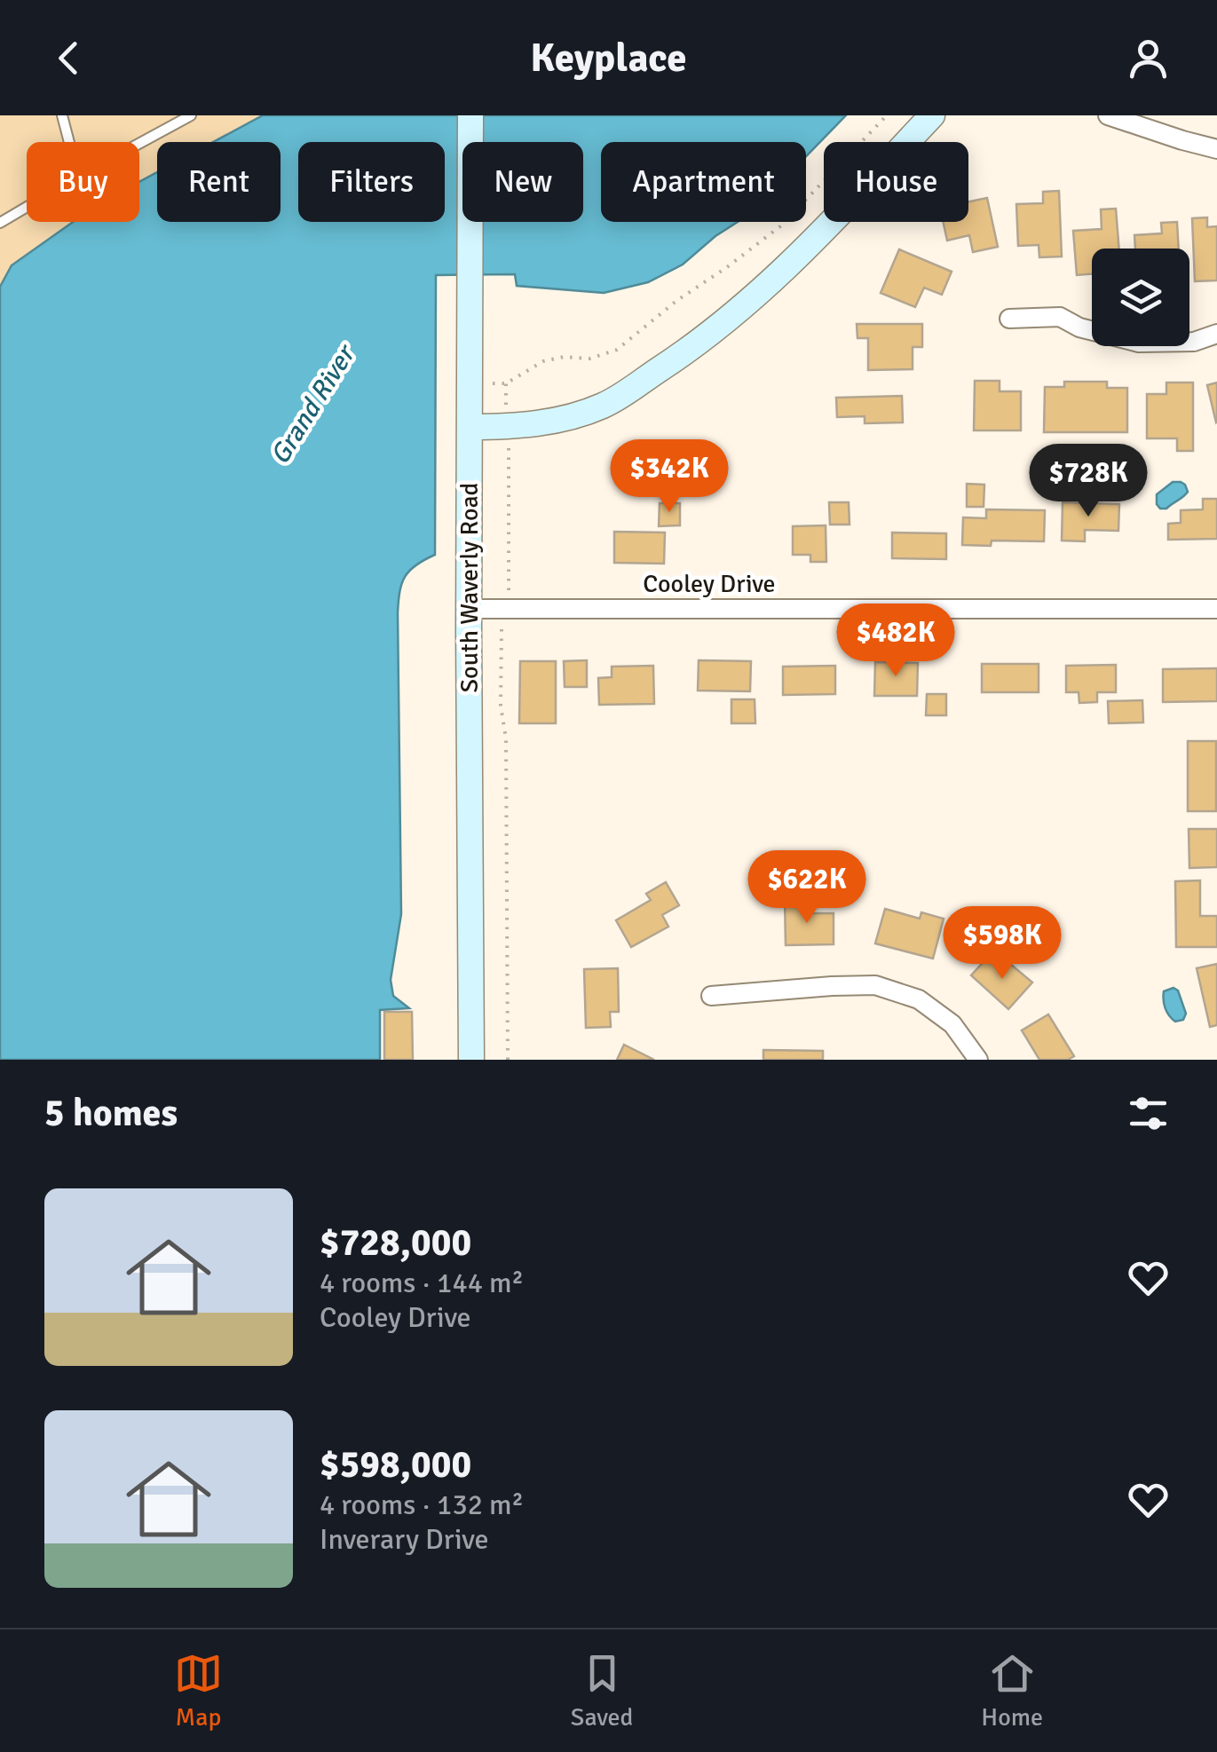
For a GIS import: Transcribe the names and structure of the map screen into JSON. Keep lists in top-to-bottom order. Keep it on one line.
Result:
{"streets":{"main road":["South Waverly Road"],"street":["Cooley Drive"]},"crossings":[["Cooley Drive","South Waverly Road"]],"water":["Grand River"],"page":{"header":"Keyplace","chip":["Buy","Rent","Filters","New","Apartment","House"],"price":["$342K","$728K","$482K","$622K","$598K"],"heading":"5 homes","list":[{"name":"$728,000","note":"4 rooms · 144 m² · Cooley Drive"},{"name":"$598,000","note":"4 rooms · 132 m² · Inverary Drive"}],"tabs":["Map","Saved","Home"]}}
